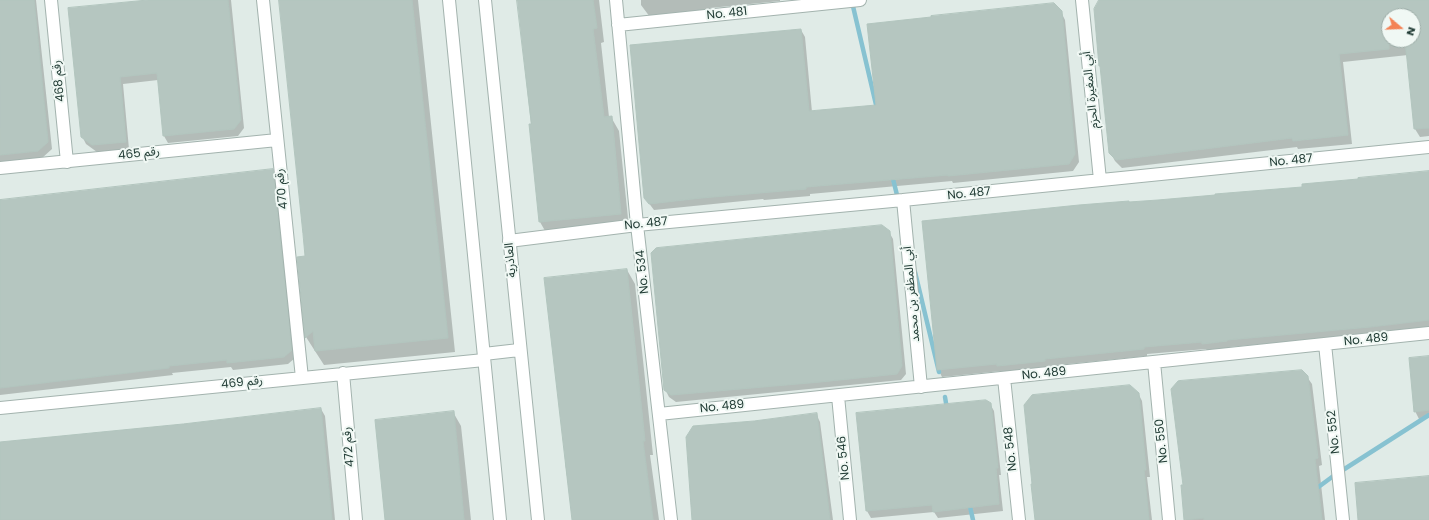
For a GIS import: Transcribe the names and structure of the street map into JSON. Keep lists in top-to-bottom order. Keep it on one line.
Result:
{"streets":{"street":["No. 481","رقم 468","أبي المغيرة الحزم","رقم 465","No. 487","رقم 470","العاذرية","No. 534","أبي المظفر بن محمد","No. 489","رقم 469","No. 552","No. 550","رقم 472","No. 548","No. 546"]},"crossings":[["No. 481","No. 534"],["رقم 468","رقم 465"],["أبي المغيرة الحزم","No. 487"],["رقم 465","رقم 470"],["No. 487","العاذرية"],["No. 487","No. 534"],["No. 487","أبي المظفر بن محمد"],["رقم 470","رقم 469"],["العاذرية","رقم 469"],["No. 534","No. 489"],["أبي المظفر بن محمد","No. 489"],["No. 489","No. 552"],["No. 489","No. 550"],["No. 489","No. 548"],["No. 489","No. 546"],["رقم 469","رقم 472"]],"north":"right"}
